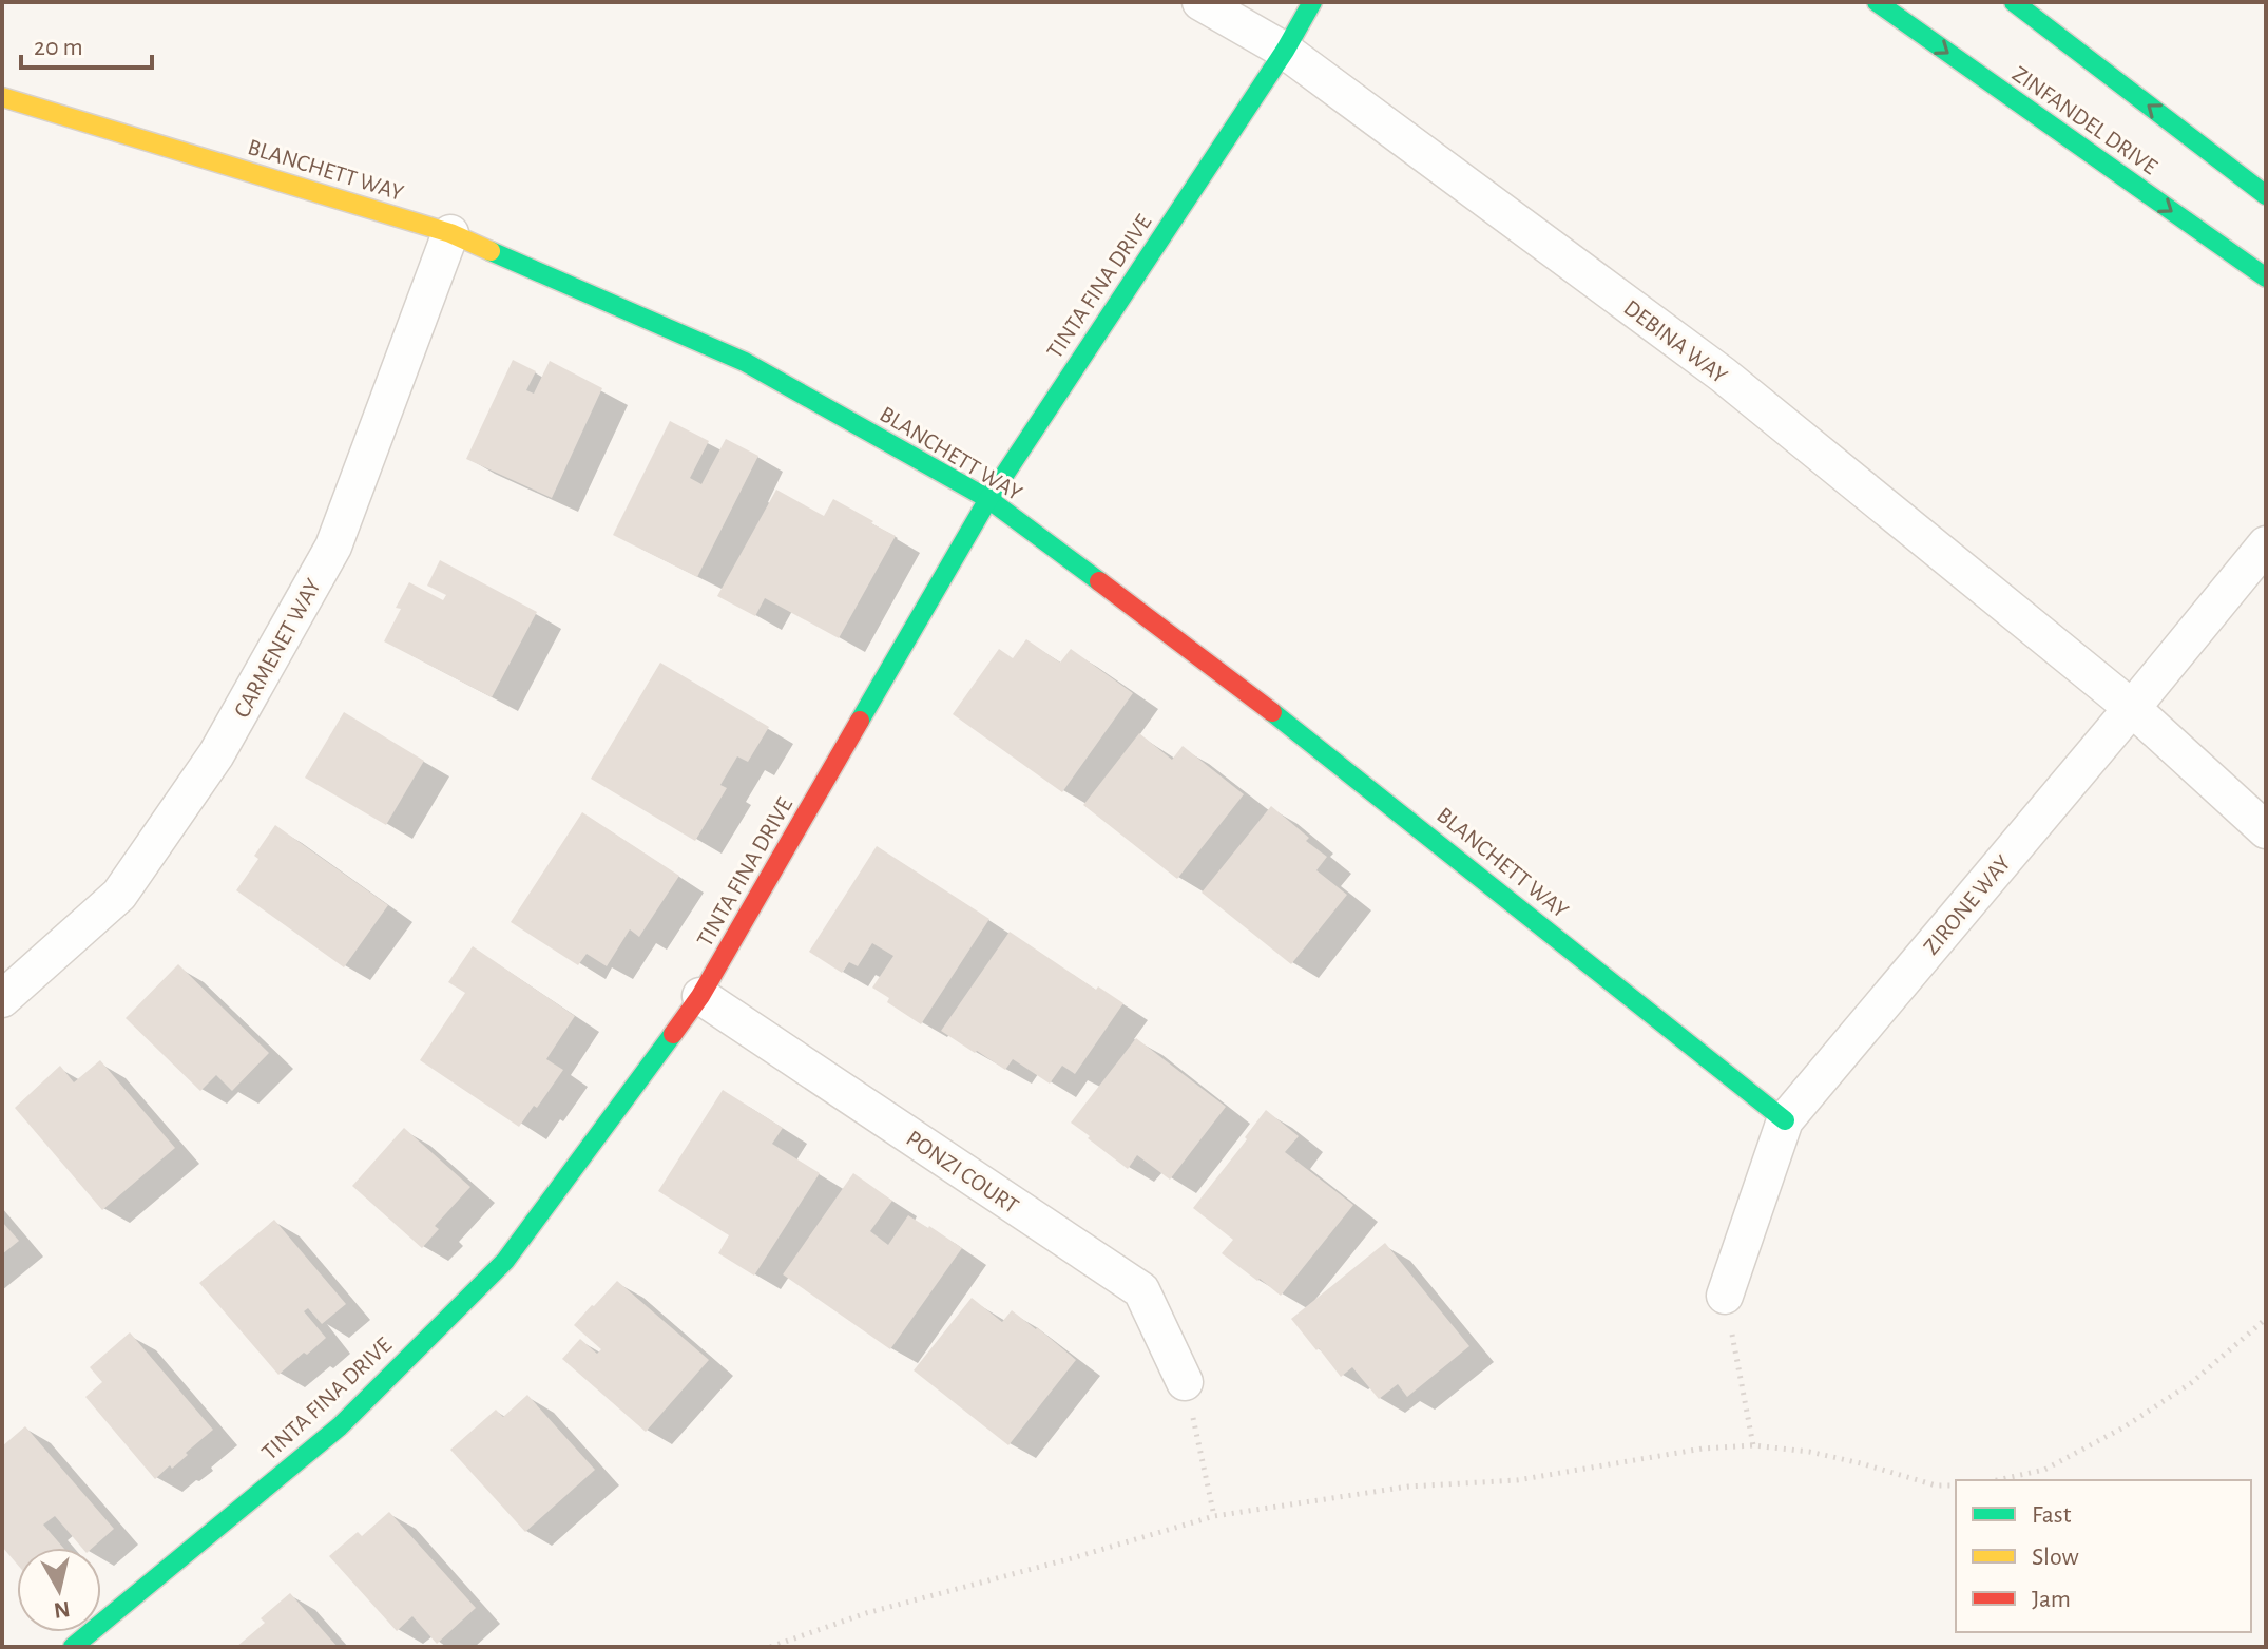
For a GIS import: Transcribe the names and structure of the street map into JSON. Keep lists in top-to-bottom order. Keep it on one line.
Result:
{"streets":{"street":["ZINFANDEL DRIVE","BLANCHETT WAY","TINTA FINA DRIVE","DEBINA WAY","CARMENET WAY","ZIRONE WAY","PONZI COURT"]},"crossings":[["BLANCHETT WAY","TINTA FINA DRIVE"],["BLANCHETT WAY","CARMENET WAY"],["BLANCHETT WAY","ZIRONE WAY"],["TINTA FINA DRIVE","DEBINA WAY"],["TINTA FINA DRIVE","PONZI COURT"],["DEBINA WAY","ZIRONE WAY"]],"legend":["Fast","Slow","Jam"],"scale_bar":"20 m","north":"bottom"}
